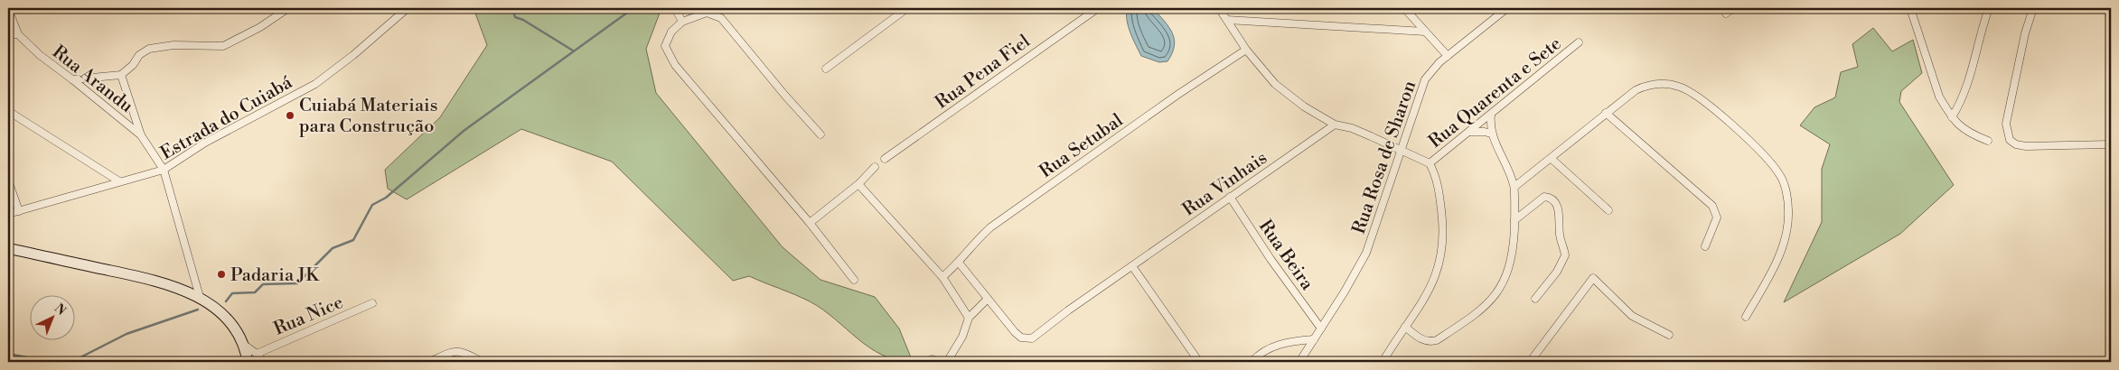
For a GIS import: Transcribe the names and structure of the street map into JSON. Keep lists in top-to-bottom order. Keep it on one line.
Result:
{"streets":{"street":["Rua Pena Fiel","Rua Arandu","Rua Quarenta e Sete","Estrada do Cuiabá","Rua Setubal","Rua Rosa de Sharon","Rua Vinhais","Rua Beira","Rua Nice"]},"crossings":[["Rua Arandu","Estrada do Cuiabá"],["Rua Rosa de Sharon","Rua Beira"],["Rua Vinhais","Rua Beira"]],"places":["Cuiabá Materiais para Construção","Padaria JK"],"north":"top right"}
